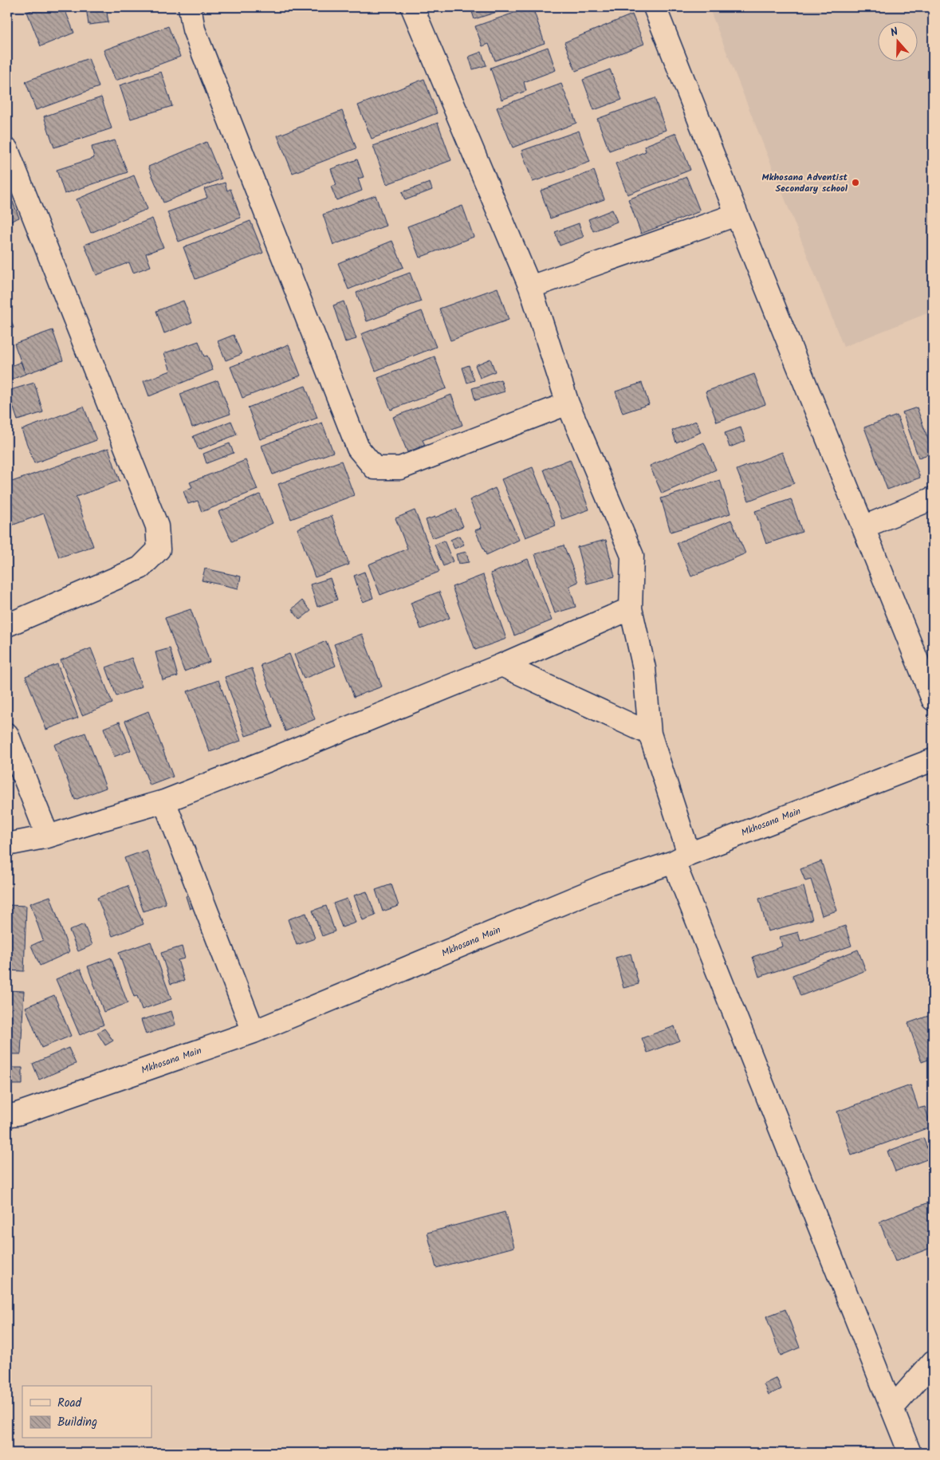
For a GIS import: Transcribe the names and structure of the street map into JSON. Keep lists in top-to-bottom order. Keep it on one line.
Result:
{"streets":{"street":["Mkhosana Main"]},"places":["Mkhosana Adventist Secondary school"],"legend":["Road","Building"],"north":"top"}
